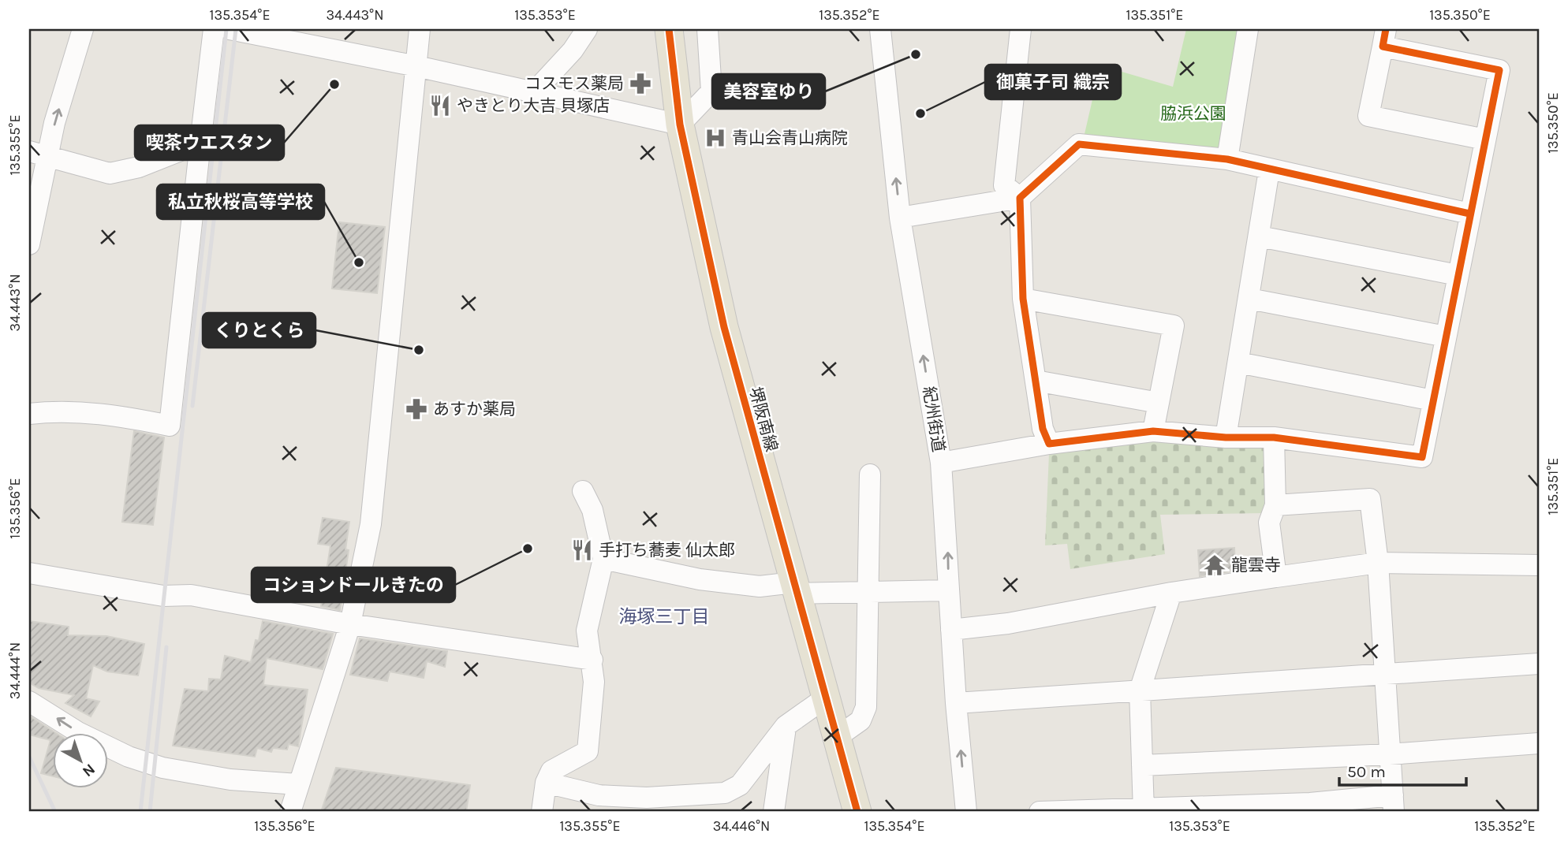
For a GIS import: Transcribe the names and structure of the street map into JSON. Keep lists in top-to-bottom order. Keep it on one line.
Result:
{"streets":{"main road":["堺阪南線"],"street":["紀州街道"]},"districts":["海塚三丁目"],"parks":["脇浜公園"],"places":{"other":["美容室ゆり","喫茶ウエスタン","御菓子司 織宗","私立秋桜高等学校","くりとくら","コションドールきたの"],"pharmacy":["コスモス薬局","あすか薬局"],"restaurant":["やきとり大吉 貝塚店","手打ち蕎麦 仙太郎"],"hospital":["青山会青山病院"],"temple":["龍雲寺"]},"scale_bar":"50 m","north":"bottom right","coordinates":["135.354°E","34.443°N","135.353°E","135.352°E","135.351°E","135.350°E","135.355°E","135.356°E","34.444°N","34.446°N"]}
